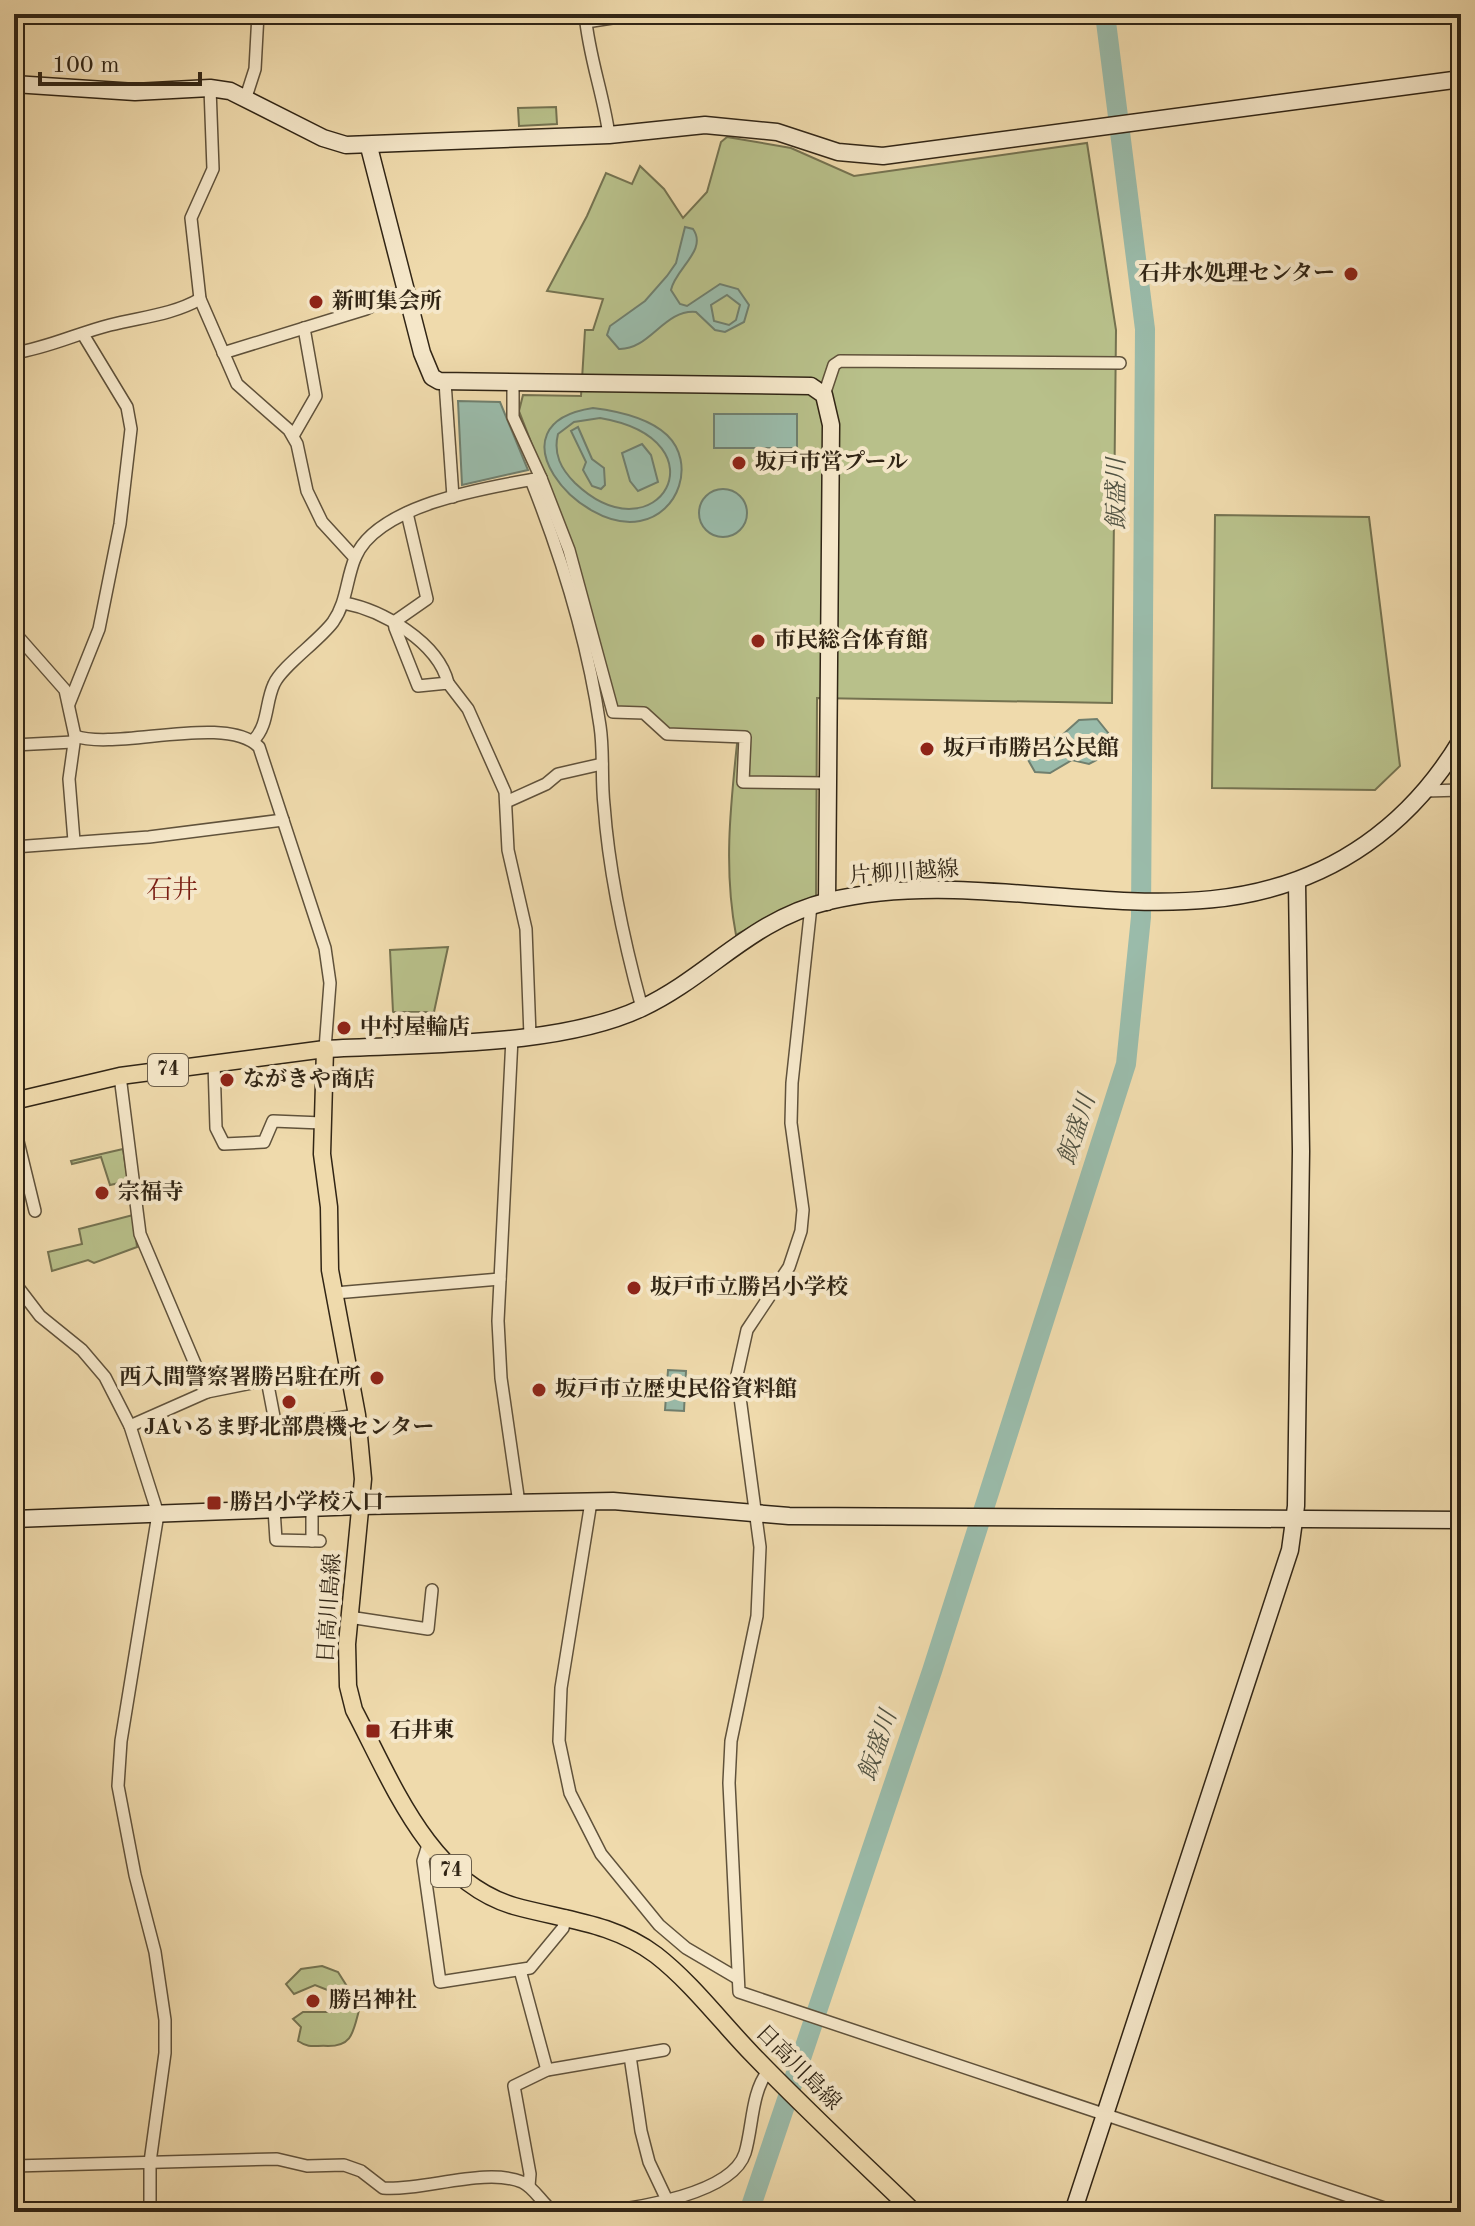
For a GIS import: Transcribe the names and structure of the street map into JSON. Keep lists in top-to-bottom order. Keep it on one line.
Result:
{"streets":{"main road":["74","日高川島線"],"street":["片柳川越線"]},"crossings":[["片柳川越線","74"],["片柳川越線","日高川島線"],["74","日高川島線"]],"districts":["石井"],"water":["飯盛川"],"places":{"other":["石井水処理センター","新町集会所","坂戸市営プール","市民総合体育館","坂戸市勝呂公民館","中村屋輪店","ながきや商店","宗福寺","坂戸市立勝呂小学校","西入間警察署勝呂駐在所","坂戸市立歴史民俗資料館","JAいるま野北部農機センター","勝呂神社"],"transit":["勝呂小学校入口","石井東"]},"scale_bar":"100 m"}
